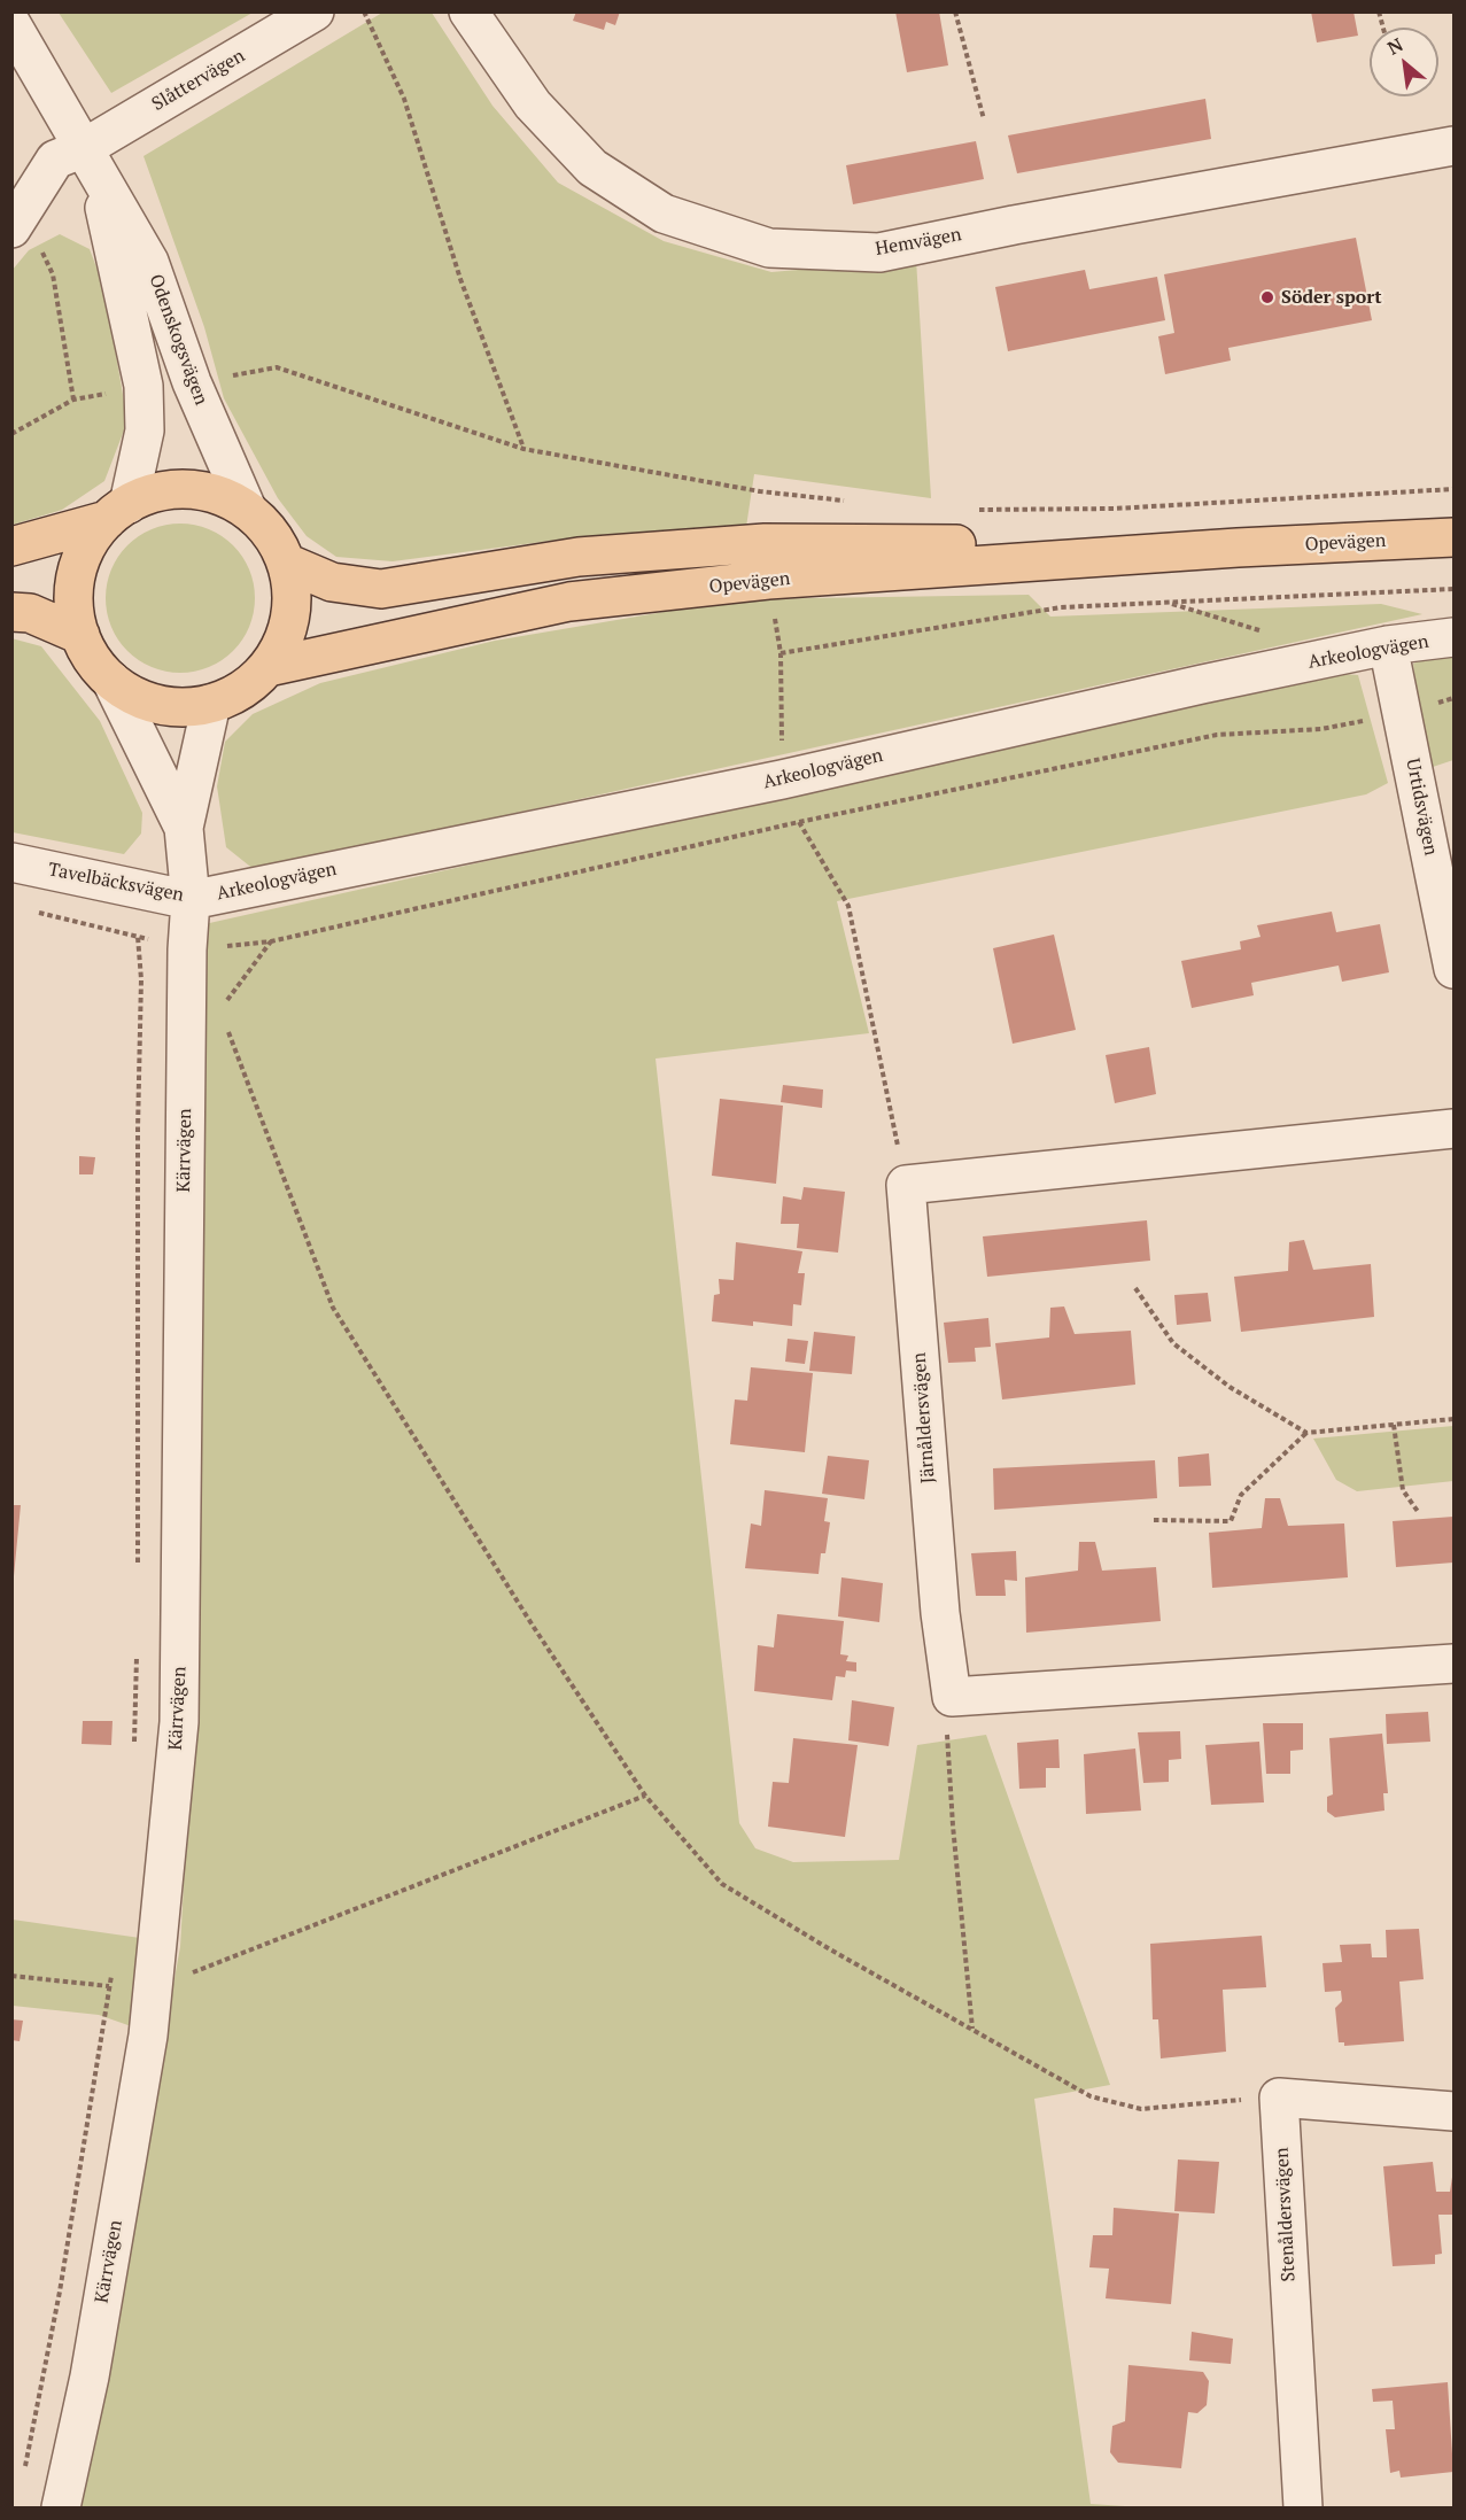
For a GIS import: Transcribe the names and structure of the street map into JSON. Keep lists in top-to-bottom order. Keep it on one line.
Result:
{"streets":{"main road":["Opevägen"],"street":["Slåttervägen","Hemvägen","Odenskogsvägen","Arkeologvägen","Urtidsvägen","Tavelbäcksvägen","Kärrvägen","Järnåldersvägen","Stenåldersvägen"]},"crossings":[["Slåttervägen","Odenskogsvägen"],["Odenskogsvägen","Opevägen"],["Odenskogsvägen","Tavelbäcksvägen"],["Opevägen","Tavelbäcksvägen"],["Arkeologvägen","Urtidsvägen"],["Arkeologvägen","Tavelbäcksvägen"],["Arkeologvägen","Kärrvägen"],["Tavelbäcksvägen","Kärrvägen"]],"places":["Söder sport"],"north":"top left"}
